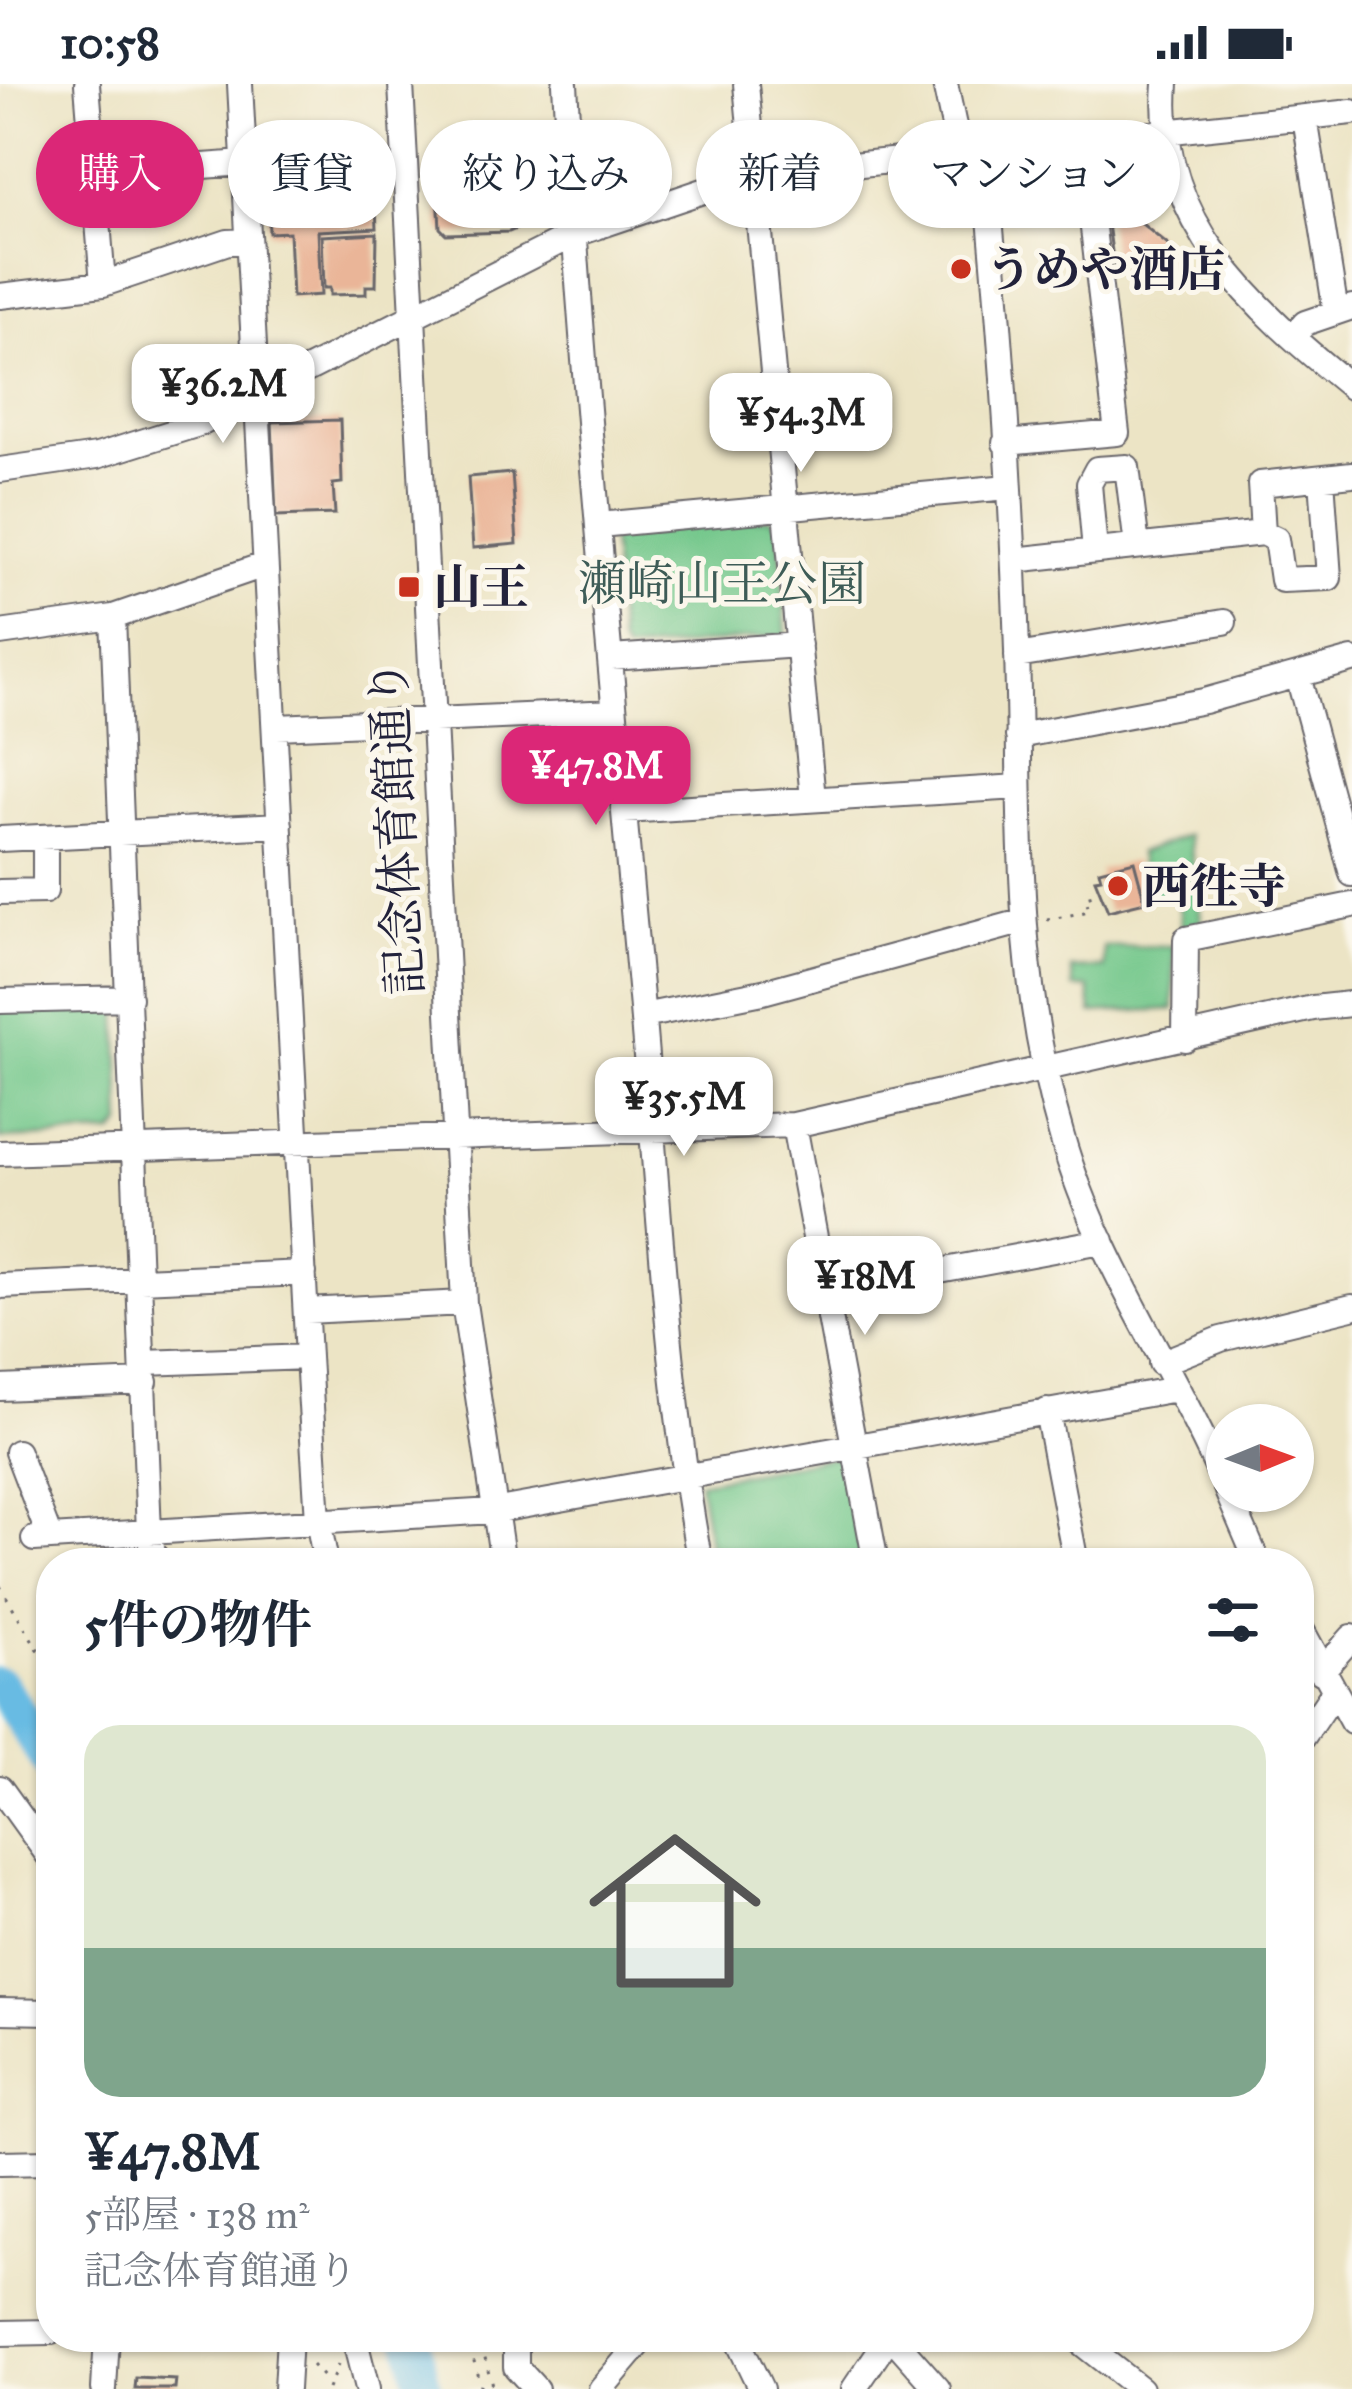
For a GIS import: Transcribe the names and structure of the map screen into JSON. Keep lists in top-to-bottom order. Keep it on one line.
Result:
{"streets":{"street":["記念体育館通り"]},"parks":["瀬崎山王公園"],"places":{"other":["うめや酒店","西徃寺"],"transit":["山王"]},"north":"right","page":{"status":"10:58","chip":["購入","賃貸","絞り込み","新着","マンション"],"price":["¥36.2M","¥54.3M","¥47.8M","¥35.5M","¥18M"],"heading":"5件の物件","list":[{"name":"¥47.8M","note":"5部屋 · 138 m² · 記念体育館通り"}]}}
